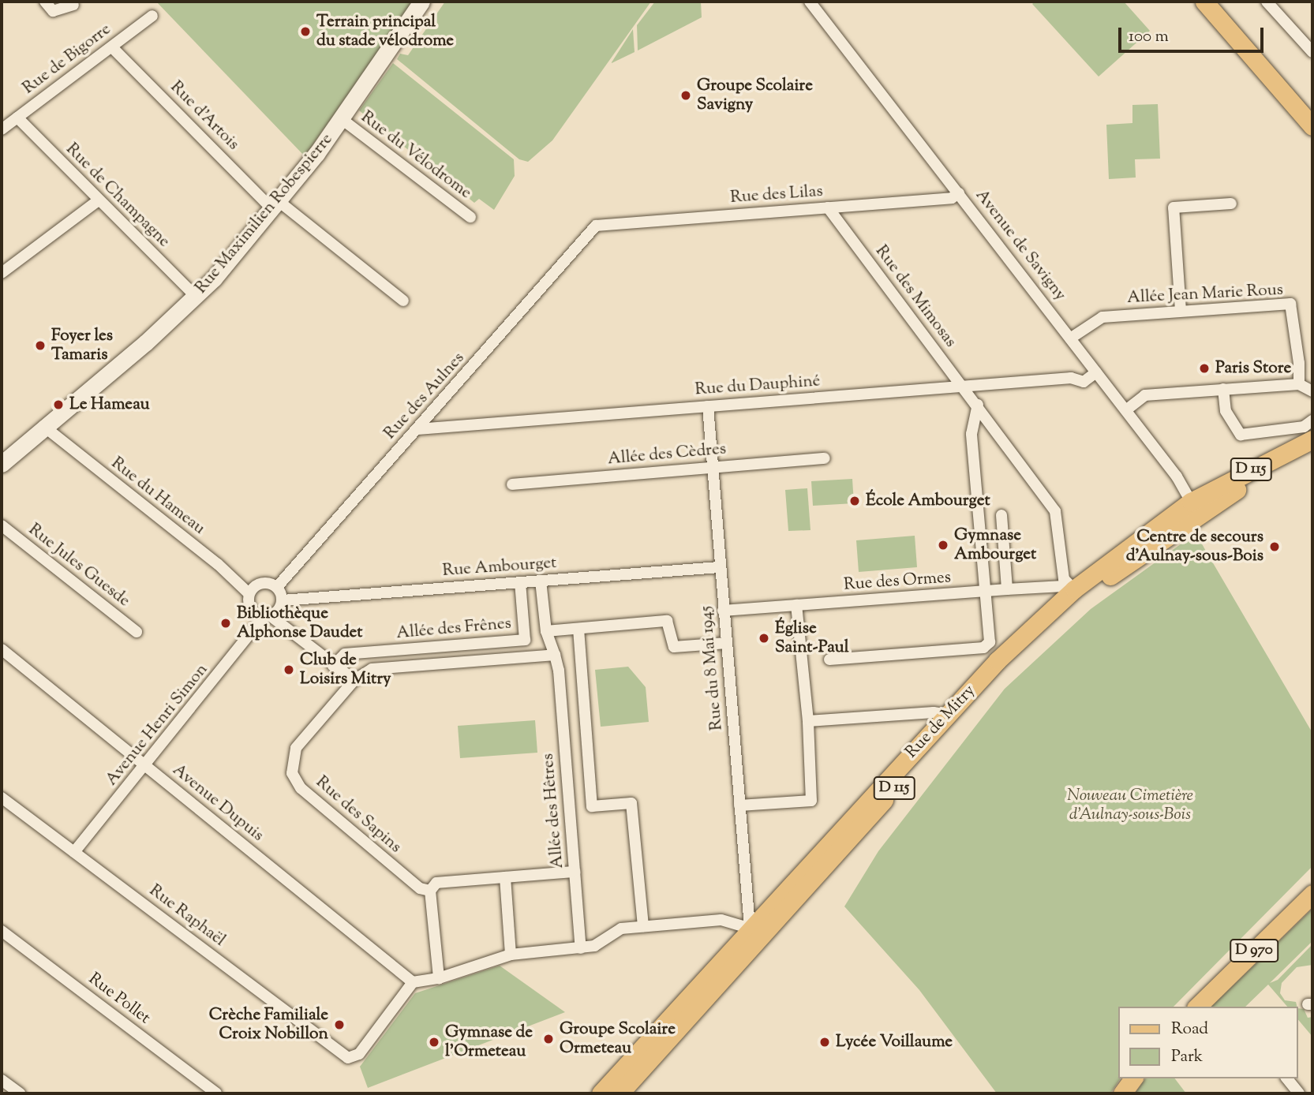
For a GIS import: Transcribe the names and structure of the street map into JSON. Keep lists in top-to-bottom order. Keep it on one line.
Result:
{"streets":{"main road":["D 115","Rue de Mitry","D 970"],"street":["Rue de Bigorre","Rue d'Artois","Rue du Vélodrome","Rue des Lilas","Rue de Champagne","Rue Maximilien Robespierre","Avenue de Savigny","Allée Jean Marie Rous","Rue des Mimosas","Rue du Dauphiné","Rue des Aulnes","Allée des Cèdres","Rue du Hameau","Rue Jules Guesde","Rue Ambourget","Rue des Ormes","Allée des Frênes","Rue du 8 Mai 1945","Avenue Henri Simon","Avenue Dupuis","Allée des Hêtres","Rue des Sapins","Rue Raphaël","Rue Pollet"]},"crossings":[["Rue de Bigorre","Rue d'Artois"],["Rue de Bigorre","Rue de Champagne"],["Rue d'Artois","Rue Maximilien Robespierre"],["Rue du Vélodrome","Rue Maximilien Robespierre"],["Rue des Lilas","Avenue de Savigny"],["Rue des Lilas","Rue des Mimosas"],["Rue des Lilas","Rue des Aulnes"],["Rue de Champagne","Rue Maximilien Robespierre"],["Rue Maximilien Robespierre","Rue du Hameau"],["Avenue de Savigny","Allée Jean Marie Rous"],["Avenue de Savigny","Rue du Dauphiné"],["Avenue de Savigny","Rue de Mitry"],["Rue des Mimosas","Rue du Dauphiné"],["Rue des Mimosas","Rue des Ormes"],["Rue des Mimosas","Rue de Mitry"],["Rue du Dauphiné","Rue des Aulnes"],["Rue du Dauphiné","Rue du 8 Mai 1945"],["Rue des Aulnes","Rue du Hameau"],["Rue des Aulnes","Rue Ambourget"],["Rue des Aulnes","Avenue Henri Simon"],["Allée des Cèdres","Rue du 8 Mai 1945"],["Rue du Hameau","Rue Ambourget"],["Rue du Hameau","Avenue Henri Simon"],["Rue Ambourget","Allée des Frênes"],["Rue Ambourget","Rue du 8 Mai 1945"],["Rue Ambourget","Avenue Henri Simon"],["Rue Ambourget","Allée des Hêtres"],["Rue des Ormes","Rue du 8 Mai 1945"],["Rue des Ormes","Rue de Mitry"],["Rue du 8 Mai 1945","Rue de Mitry"],["Avenue Henri Simon","Avenue Dupuis"],["Avenue Henri Simon","Rue Raphaël"],["Avenue Dupuis","Rue Raphaël"]],"parks":["Nouveau Cimetière d'Aulnay-sous-Bois"],"places":["Terrain principal du stade vélodrome","Groupe Scolaire Savigny","Foyer les Tamaris","Paris Store","Le Hameau","École Ambourget","Gymnase Ambourget","Centre de secours d'Aulnay-sous-Bois","Bibliothèque Alphonse Daudet","Église Saint-Paul","Club de Loisirs Mitry","Crèche Familiale Croix Nobillon","Groupe Scolaire Ormeteau","Gymnase de l'Ormeteau","Lycée Voillaume"],"legend":["Road","Park"],"scale_bar":"100 m"}
